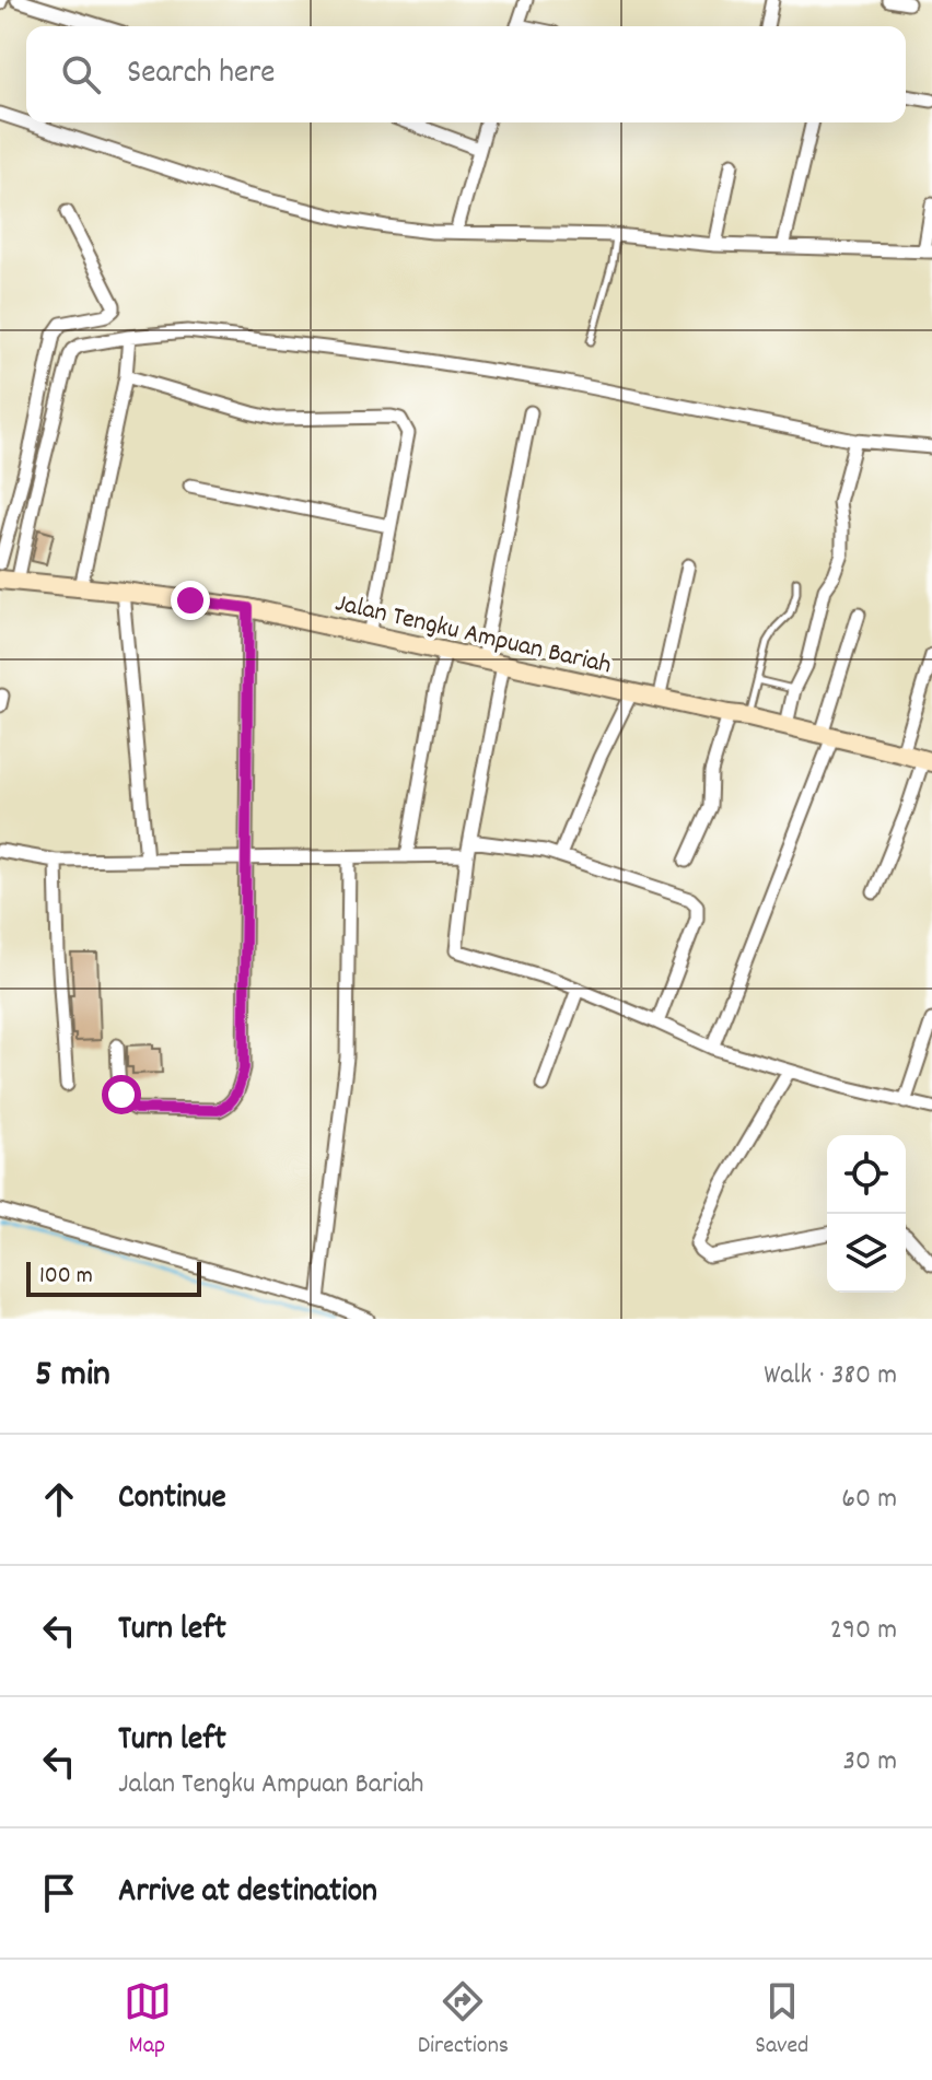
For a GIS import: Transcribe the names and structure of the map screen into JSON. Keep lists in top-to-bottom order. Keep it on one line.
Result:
{"streets":{"main road":["Jalan Tengku Ampuan Bariah"]},"scale_bar":"100 m","page":{"search":"Search here","scale":"100 m","heading":["5 min","Walk · 380 m"],"list":[["Continue","60 m"],["Turn left","290 m"],["Turn left","Jalan Tengku Ampuan Bariah","30 m"],"Arrive at destination"],"nav":["Map","Directions","Saved"]}}
